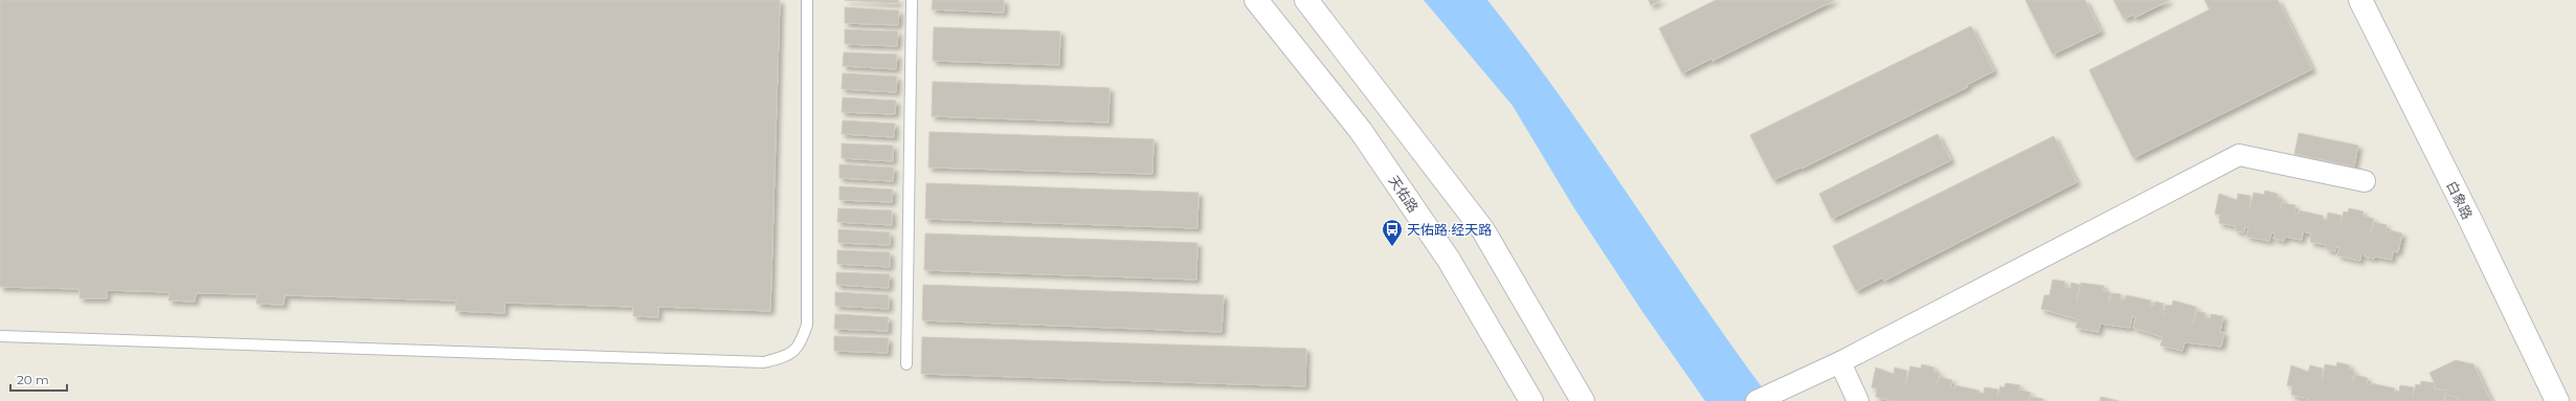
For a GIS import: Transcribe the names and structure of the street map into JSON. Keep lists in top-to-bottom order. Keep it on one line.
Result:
{"streets":{"main road":["天佑路","白象路"]},"places":{"bus stop":["天佑路·经天路"]},"scale_bar":"20 m"}
